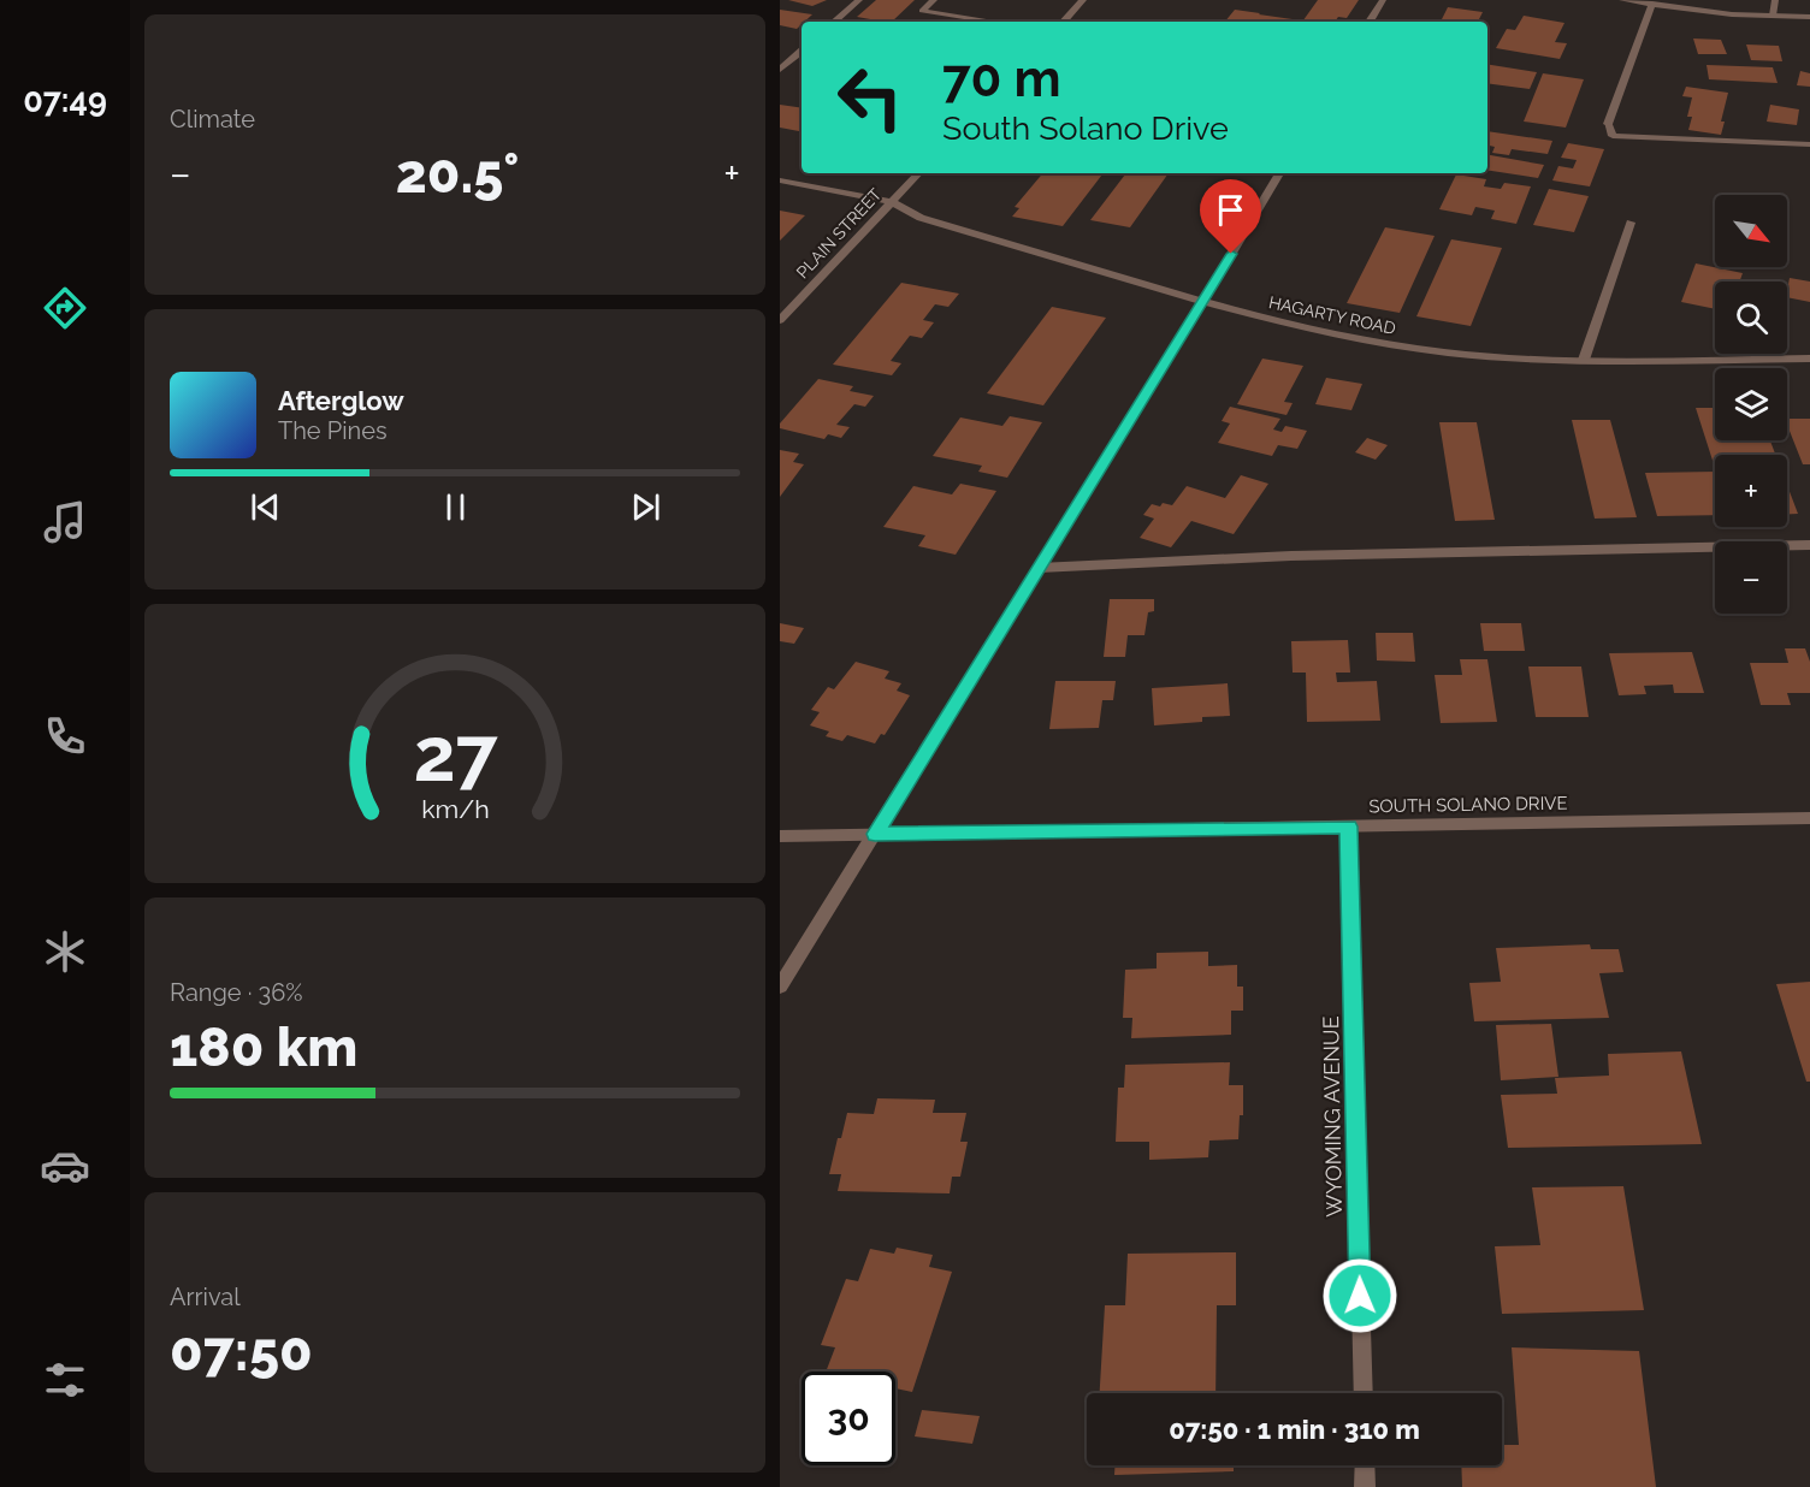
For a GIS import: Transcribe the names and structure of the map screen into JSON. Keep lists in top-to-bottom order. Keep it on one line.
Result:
{"streets":{"street":["PLAIN STREET","HAGARTY ROAD","SOUTH SOLANO DRIVE","WYOMING AVENUE"]},"crossings":[["PLAIN STREET","HAGARTY ROAD"],["SOUTH SOLANO DRIVE","WYOMING AVENUE"]],"north":"bottom right","page":{"tabs":"07:49","tile":["Climate",["Range · 36%","180 km"],["Arrival","07:50"]],"turn":["70 m","South Solano Drive"],"heat":["−","20.5°","+"],"map_buttons":["+","−"],"song":["Afterglow","The Pines"],"limit":"30","trip":"07:50 · 1 min · 310 m","gauge":["27","km/h"]}}
